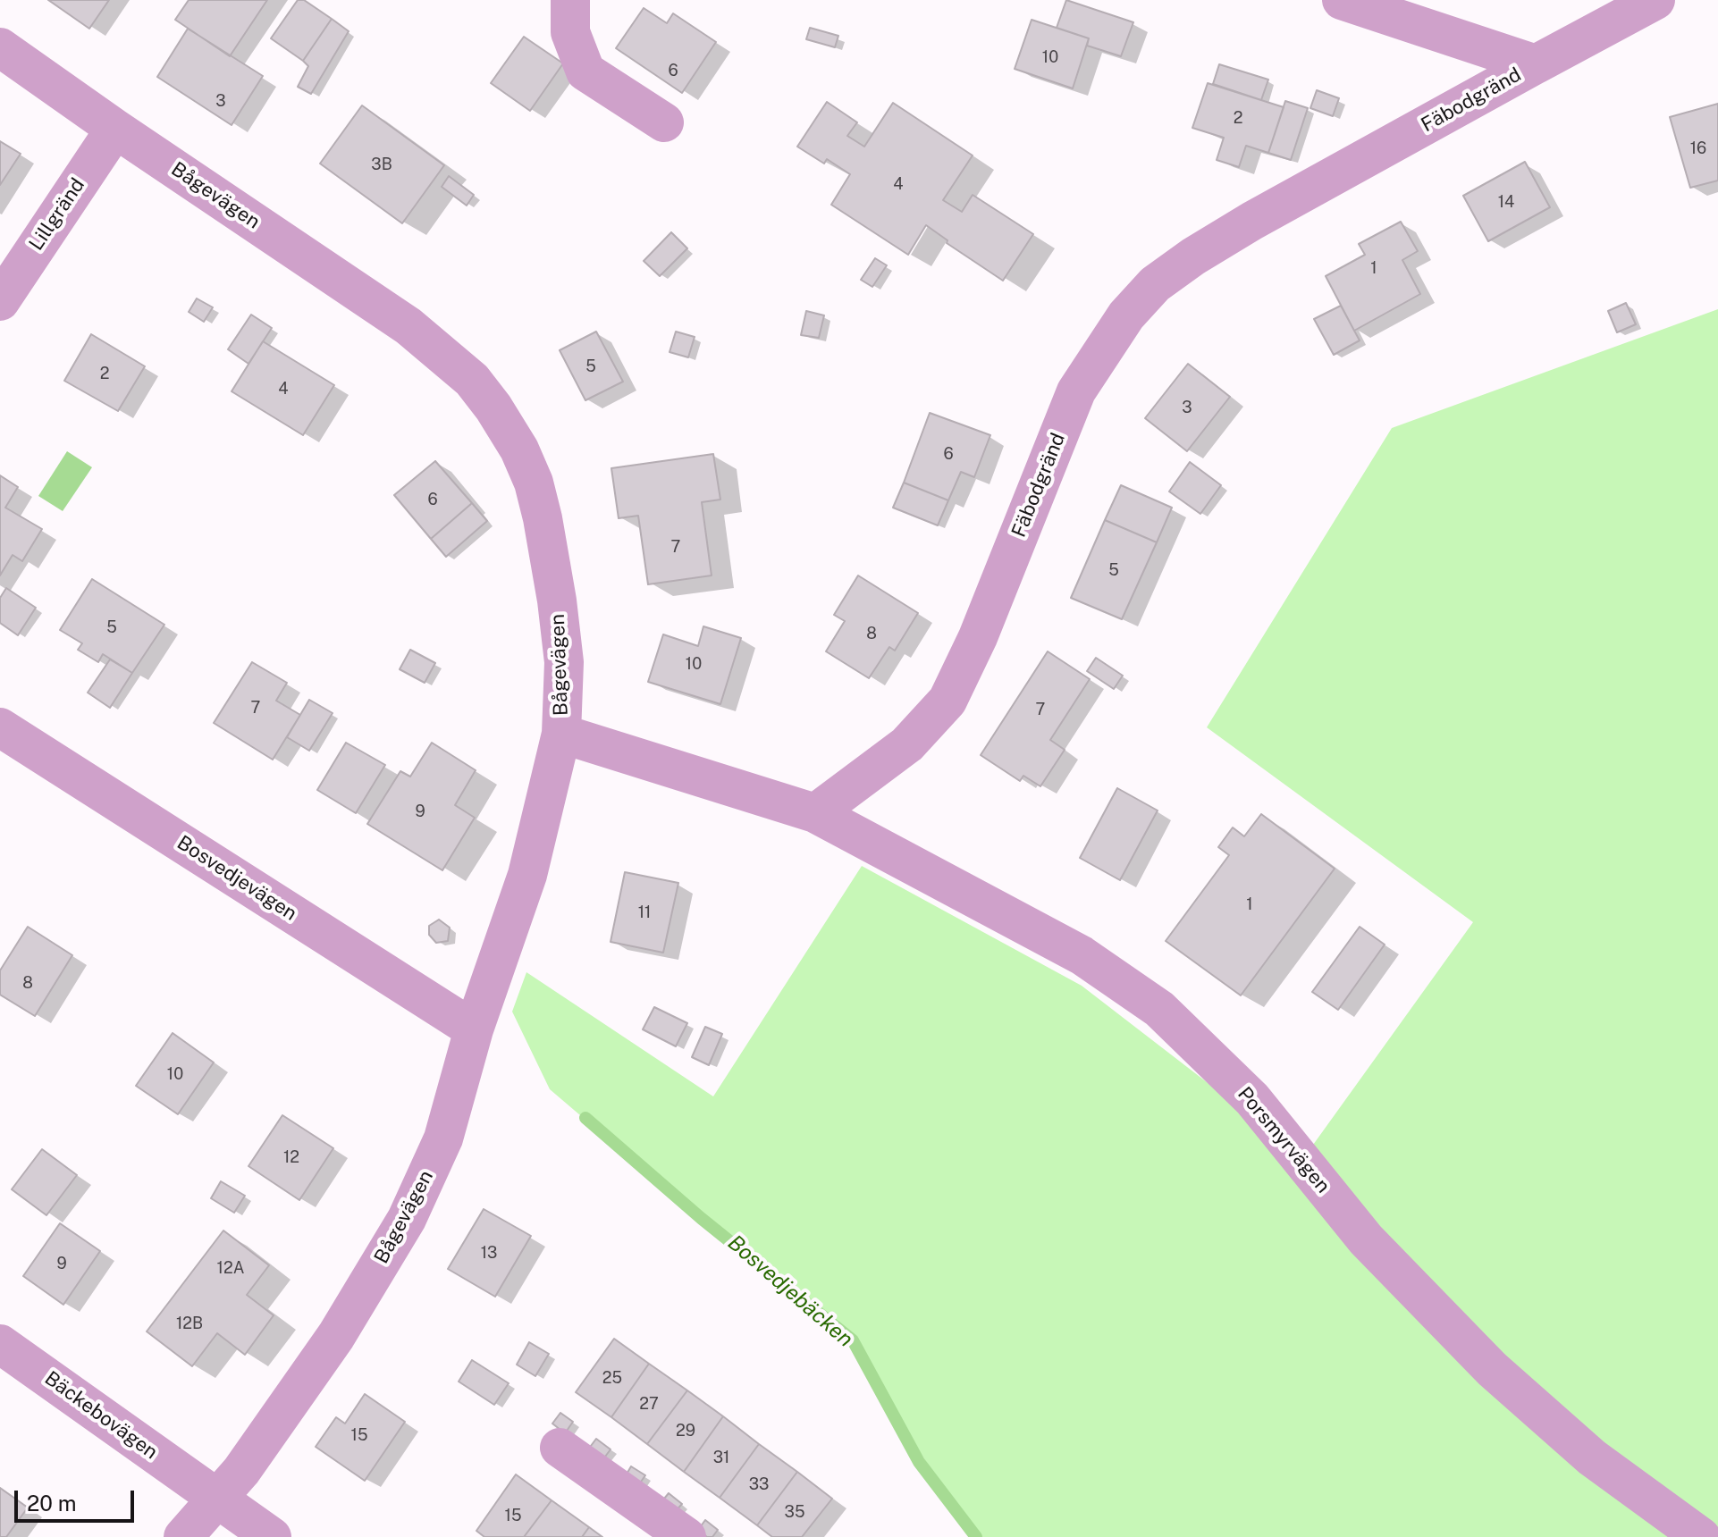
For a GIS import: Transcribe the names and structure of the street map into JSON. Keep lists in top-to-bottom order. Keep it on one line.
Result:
{"streets":{"street":["Fäbodgränd","Bågevägen","Lillgränd","Bosvedjevägen","Porsmyrvägen","Bäckebovägen"]},"crossings":[["Fäbodgränd","Porsmyrvägen"],["Bågevägen","Lillgränd"],["Bågevägen","Bosvedjevägen"],["Bågevägen","Bäckebovägen"]],"water":["Bosvedjebäcken"],"house_numbers":["10","6","3","2","16","3B","4","14","1","5","2","4","3","6","6","7","5","5","8","10","7","7","9","1","11","8","10","12","13","9","12A","12B","25","27","29","15","31","33","35","15"],"scale_bar":"20 m"}
